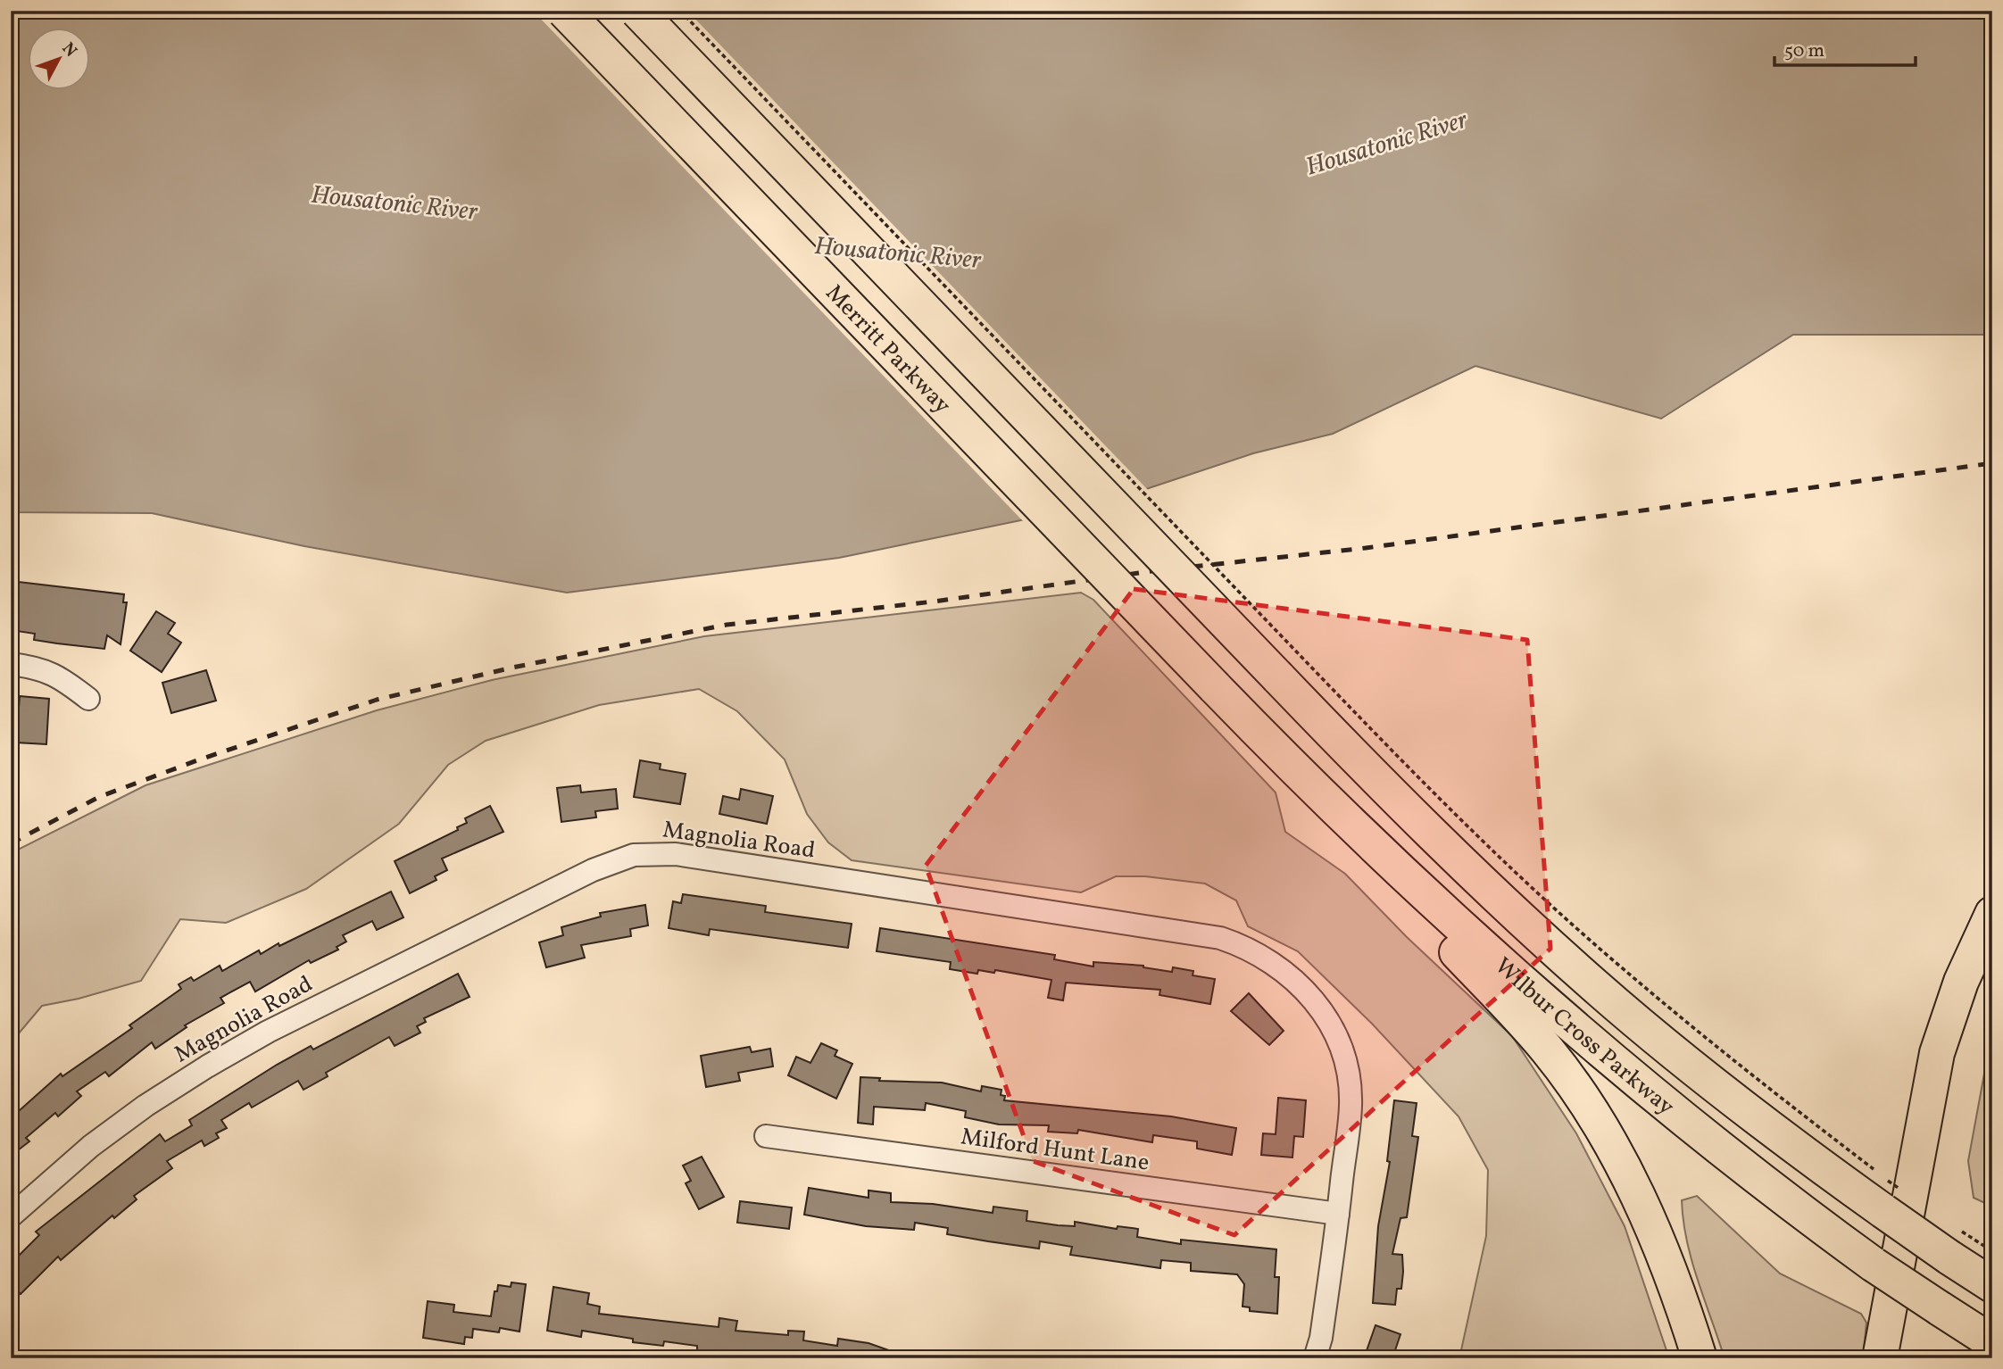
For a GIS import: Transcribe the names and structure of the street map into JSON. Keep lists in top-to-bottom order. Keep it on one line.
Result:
{"streets":{"highway":["Merritt Parkway","Wilbur Cross Parkway"],"street":["Magnolia Road","Milford Hunt Lane"]},"crossings":[["Merritt Parkway","Wilbur Cross Parkway"],["Magnolia Road","Milford Hunt Lane"]],"water":["Housatonic River"],"scale_bar":"50 m","north":"top right"}
